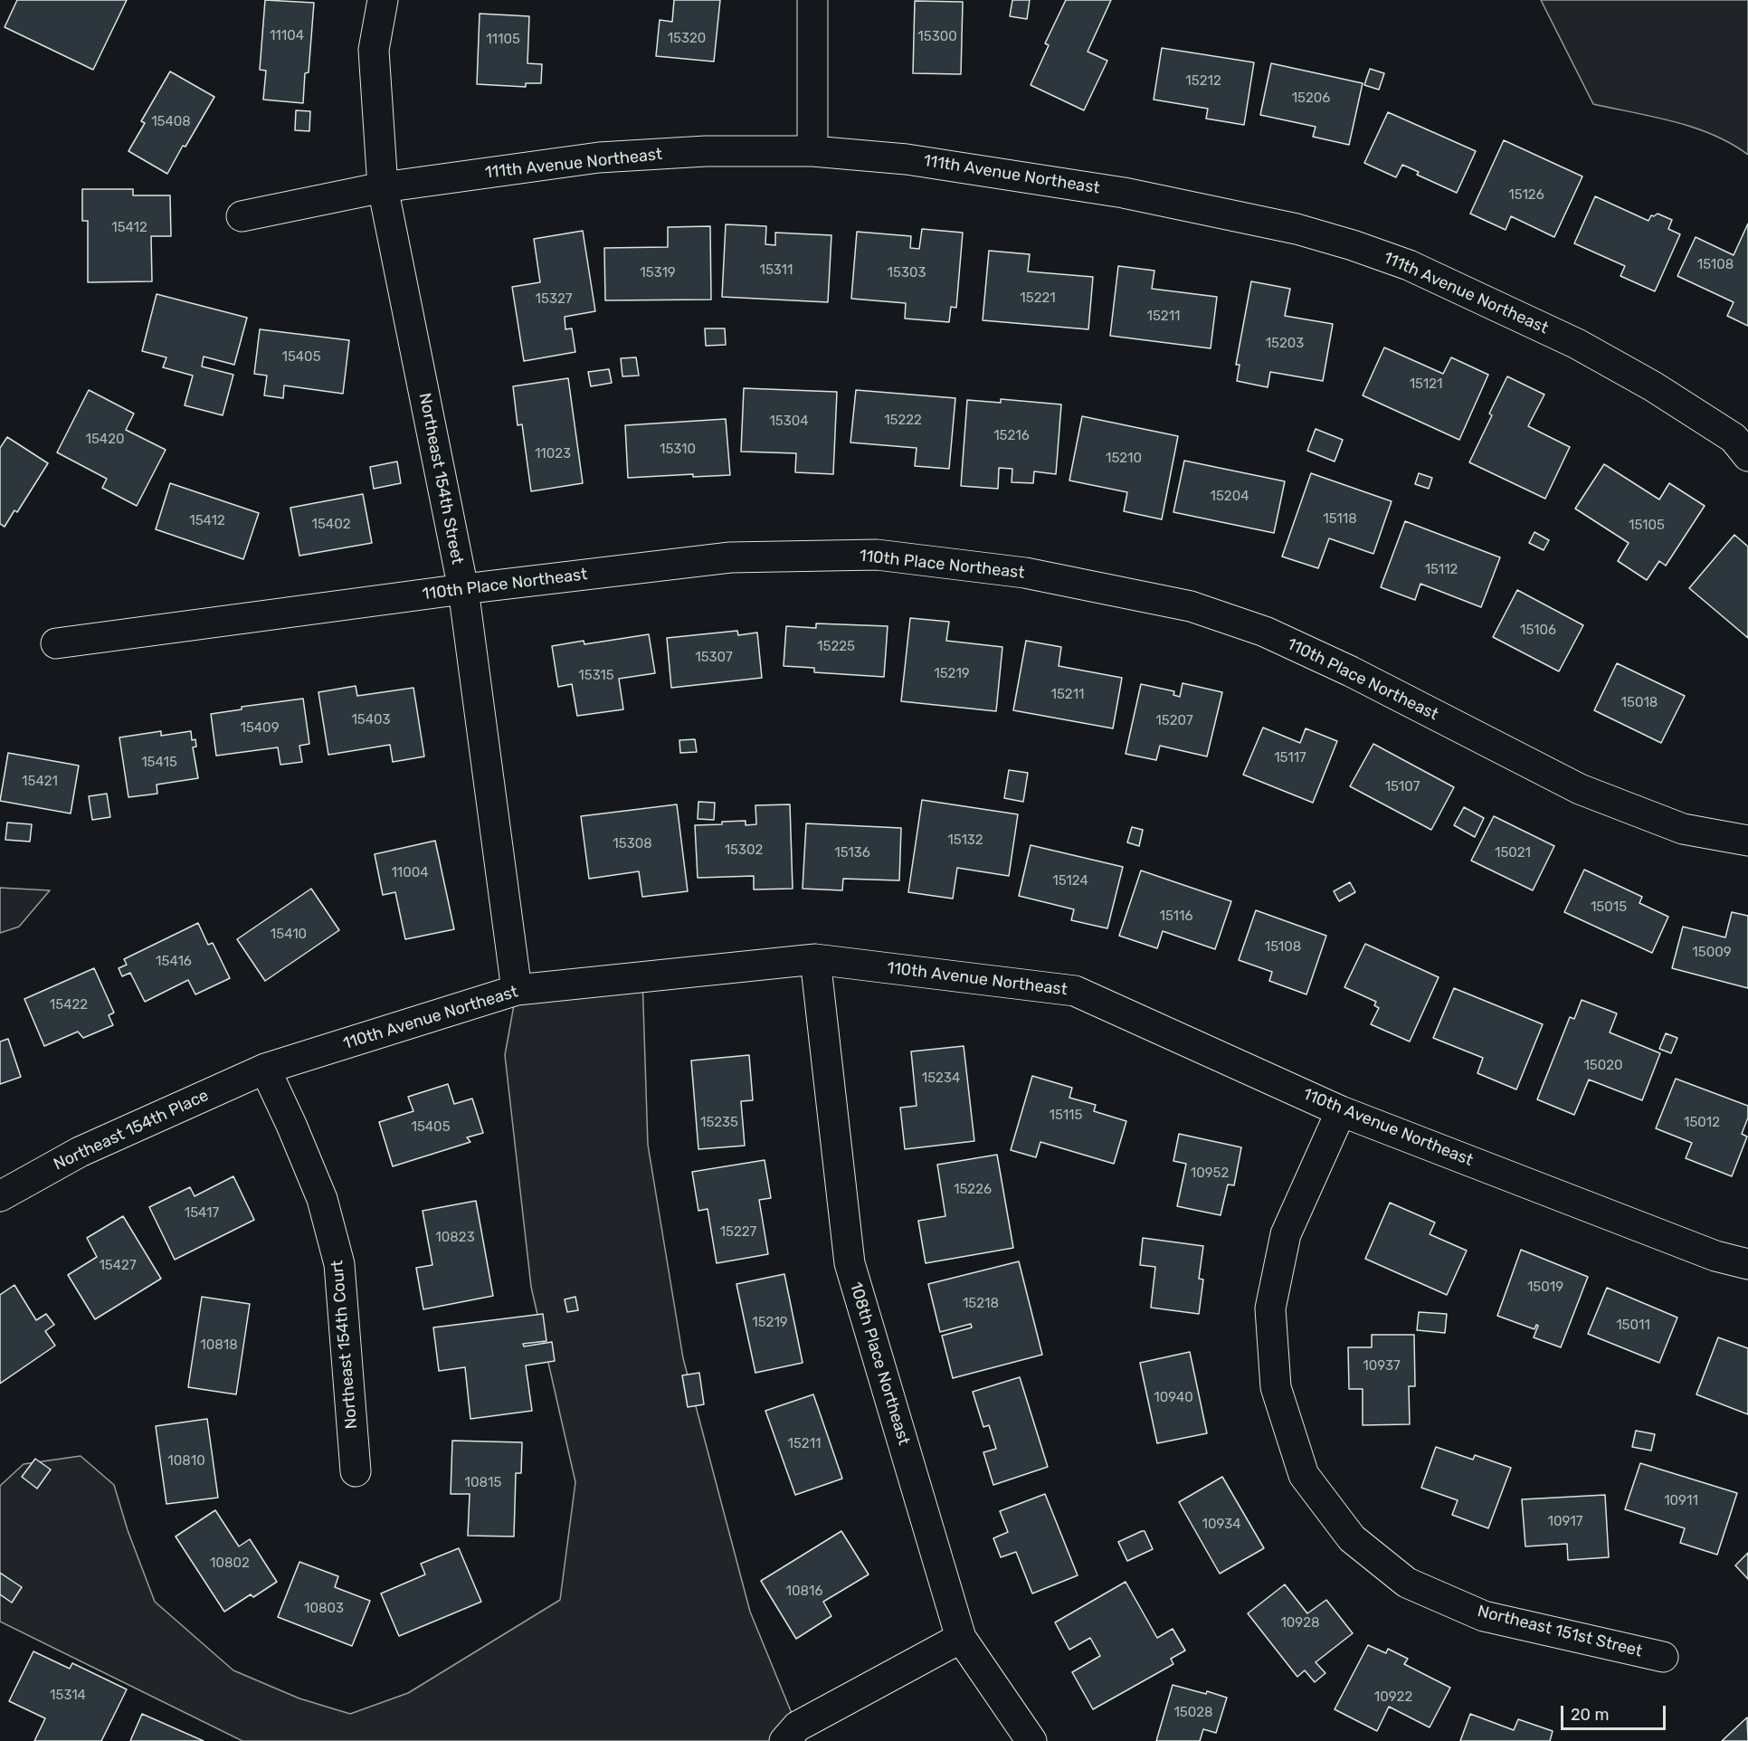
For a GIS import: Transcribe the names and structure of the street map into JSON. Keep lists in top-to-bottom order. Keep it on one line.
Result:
{"streets":{"street":["111th Avenue Northeast","Northeast 154th Street","110th Place Northeast","110th Avenue Northeast","Northeast 154th Place","Northeast 154th Court","108th Place Northeast","Northeast 151st Street"]},"crossings":[["111th Avenue Northeast","Northeast 154th Street"],["Northeast 154th Street","110th Place Northeast"],["Northeast 154th Street","110th Avenue Northeast"],["110th Avenue Northeast","Northeast 154th Place"],["110th Avenue Northeast","Northeast 154th Court"],["110th Avenue Northeast","108th Place Northeast"],["110th Avenue Northeast","Northeast 151st Street"],["Northeast 154th Place","Northeast 154th Court"]],"house_numbers":["11104","15300","15320","11105","15212","15206","15408","15126","15412","15108","15311","15319","15303","15221","15327","15211","15203","15405","15121","15222","15304","15216","15420","15310","11023","15210","15204","15118","15412","15402","15105","15112","15106","15225","15307","15219","15315","15211","15018","15403","15207","15409","15117","15415","15421","15107","15132","15308","15302","15136","15021","11004","15124","15015","15116","15410","15108","15009","15416","15422","15020","15234","15115","15235","15012","15405","10952","15226","15417","15227","10823","15427","15019","15218","15219","15011","10818","10937","10940","15211","10810","10815","10911","10917","10934","10802","10816","10803","10928","15314","10922","15028"],"scale_bar":"20 m"}
